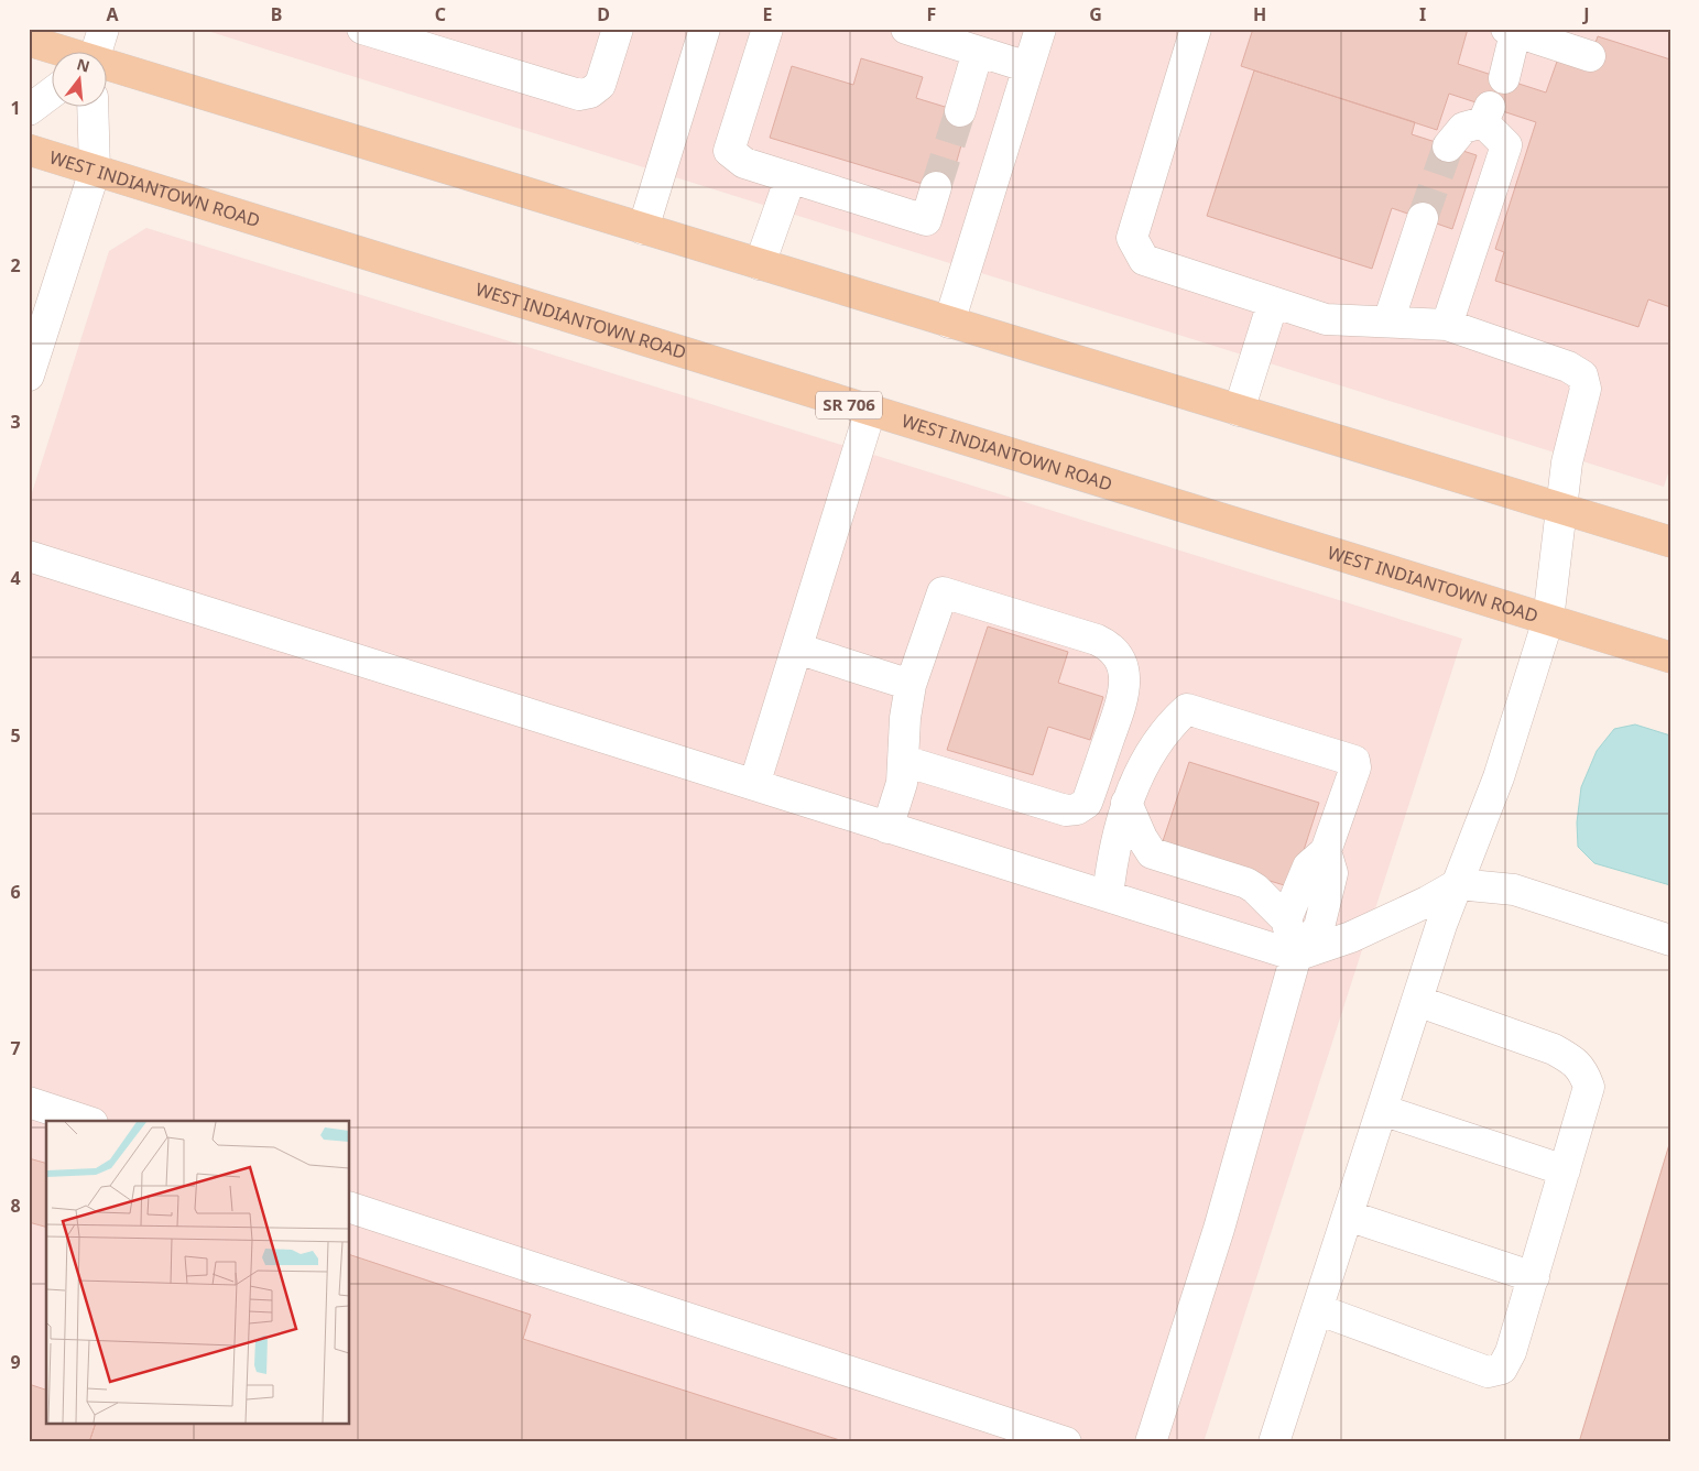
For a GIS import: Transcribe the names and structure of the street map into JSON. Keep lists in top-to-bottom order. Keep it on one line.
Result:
{"streets":{"main road":["WEST INDIANTOWN ROAD","SR 706"]},"north":"top","grid":{"columns":["A","B","C","D","E","F","G","H","I","J"],"rows":["1","2","3","4","5","6","7","8","9"]}}
